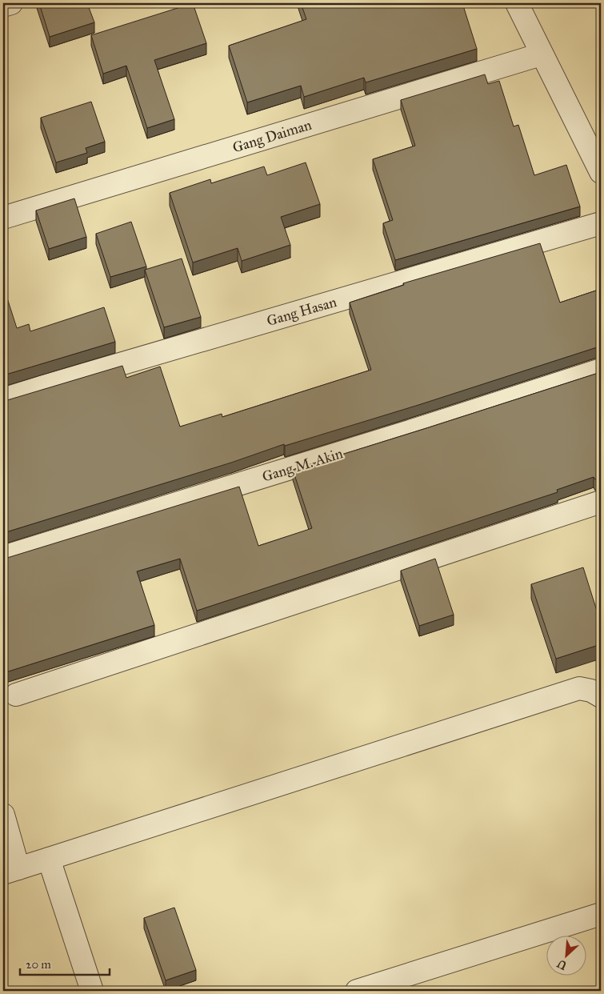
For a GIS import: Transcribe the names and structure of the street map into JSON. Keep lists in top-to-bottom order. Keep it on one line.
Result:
{"streets":{"street":["Gang Daiman","Gang Hasan","Gang M. Akin"]},"scale_bar":"20 m","north":"bottom left"}
